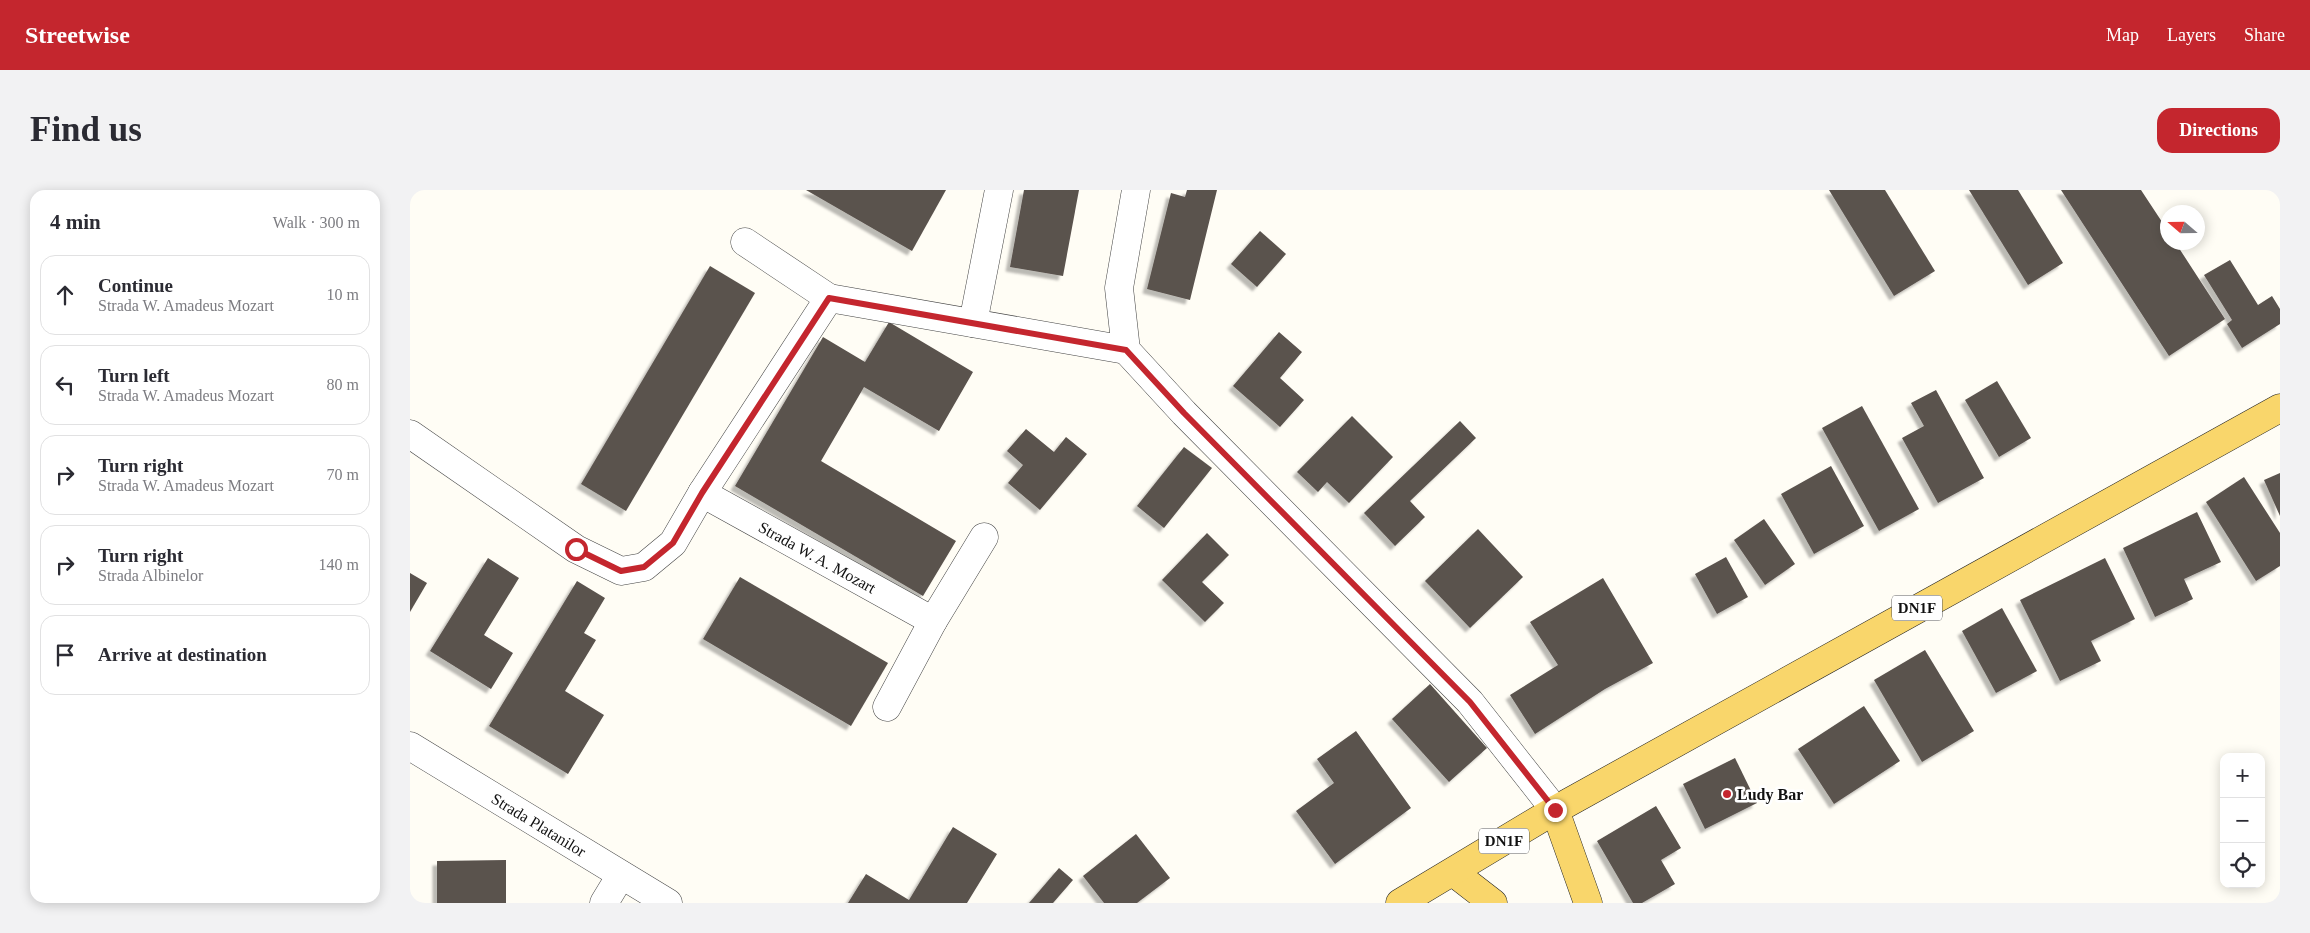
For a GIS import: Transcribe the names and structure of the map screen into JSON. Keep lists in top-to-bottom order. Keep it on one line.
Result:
{"streets":{"main road":["DN1F"],"street":["Strada W. A. Mozart","Strada Platanilor"]},"places":["Ludy Bar"],"north":"left","page":{"header":"Streetwise","nav":["Map","Layers","Share"],"buttons":"Directions","title":"Find us","heading":["4 min","Walk · 300 m"],"list":[["Continue","Strada W. Amadeus Mozart","10 m"],["Turn left","Strada W. Amadeus Mozart","80 m"],["Turn right","Strada W. Amadeus Mozart","70 m"],["Turn right","Strada Albinelor","140 m"],"Arrive at destination"],"map_buttons":["+","−"]}}
